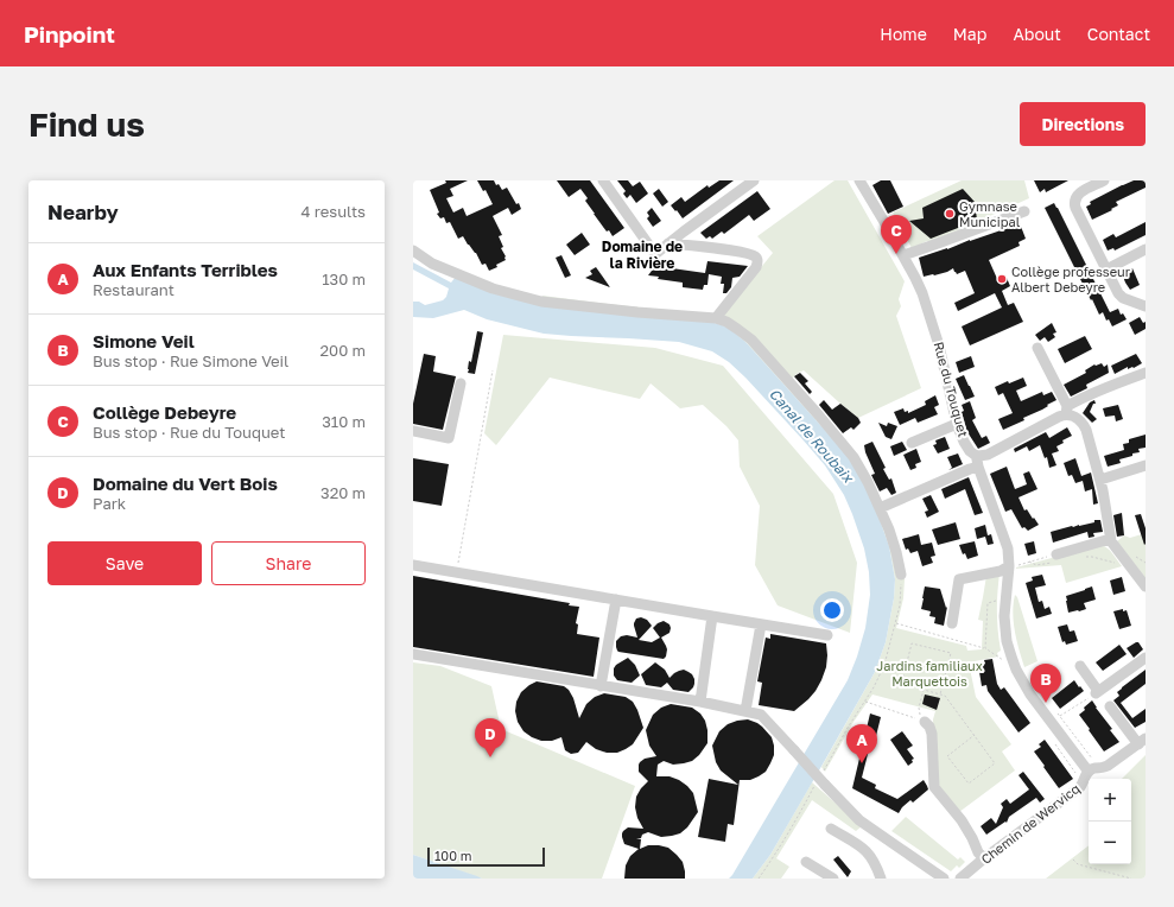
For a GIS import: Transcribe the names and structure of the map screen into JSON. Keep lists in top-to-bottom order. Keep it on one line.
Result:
{"streets":{"street":["Rue du Touquet","Chemin de Wervicq"]},"districts":["Domaine de la Rivière"],"water":["Canal de Roubaix"],"parks":["Jardins familiaux Marquettois"],"places":["Gymnase Municipal","Collège professeur Albert Debeyre"],"scale_bar":"100 m","page":{"header":"Pinpoint","nav":["Home","Map","About","Contact"],"buttons":["Directions",["Save","Share"]],"title":"Find us","heading":["Nearby","4 results"],"pins":["C","B","D","A"],"list":[{"mark":"A","name":"Aux Enfants Terribles","note":"Restaurant","value":"130 m"},{"mark":"B","name":"Simone Veil","note":"Bus stop · Rue Simone Veil","value":"200 m"},{"mark":"C","name":"Collège Debeyre","note":"Bus stop · Rue du Touquet","value":"310 m"},{"mark":"D","name":"Domaine du Vert Bois","note":"Park","value":"320 m"}],"map_buttons":["+","−"],"scale":"100 m"}}
